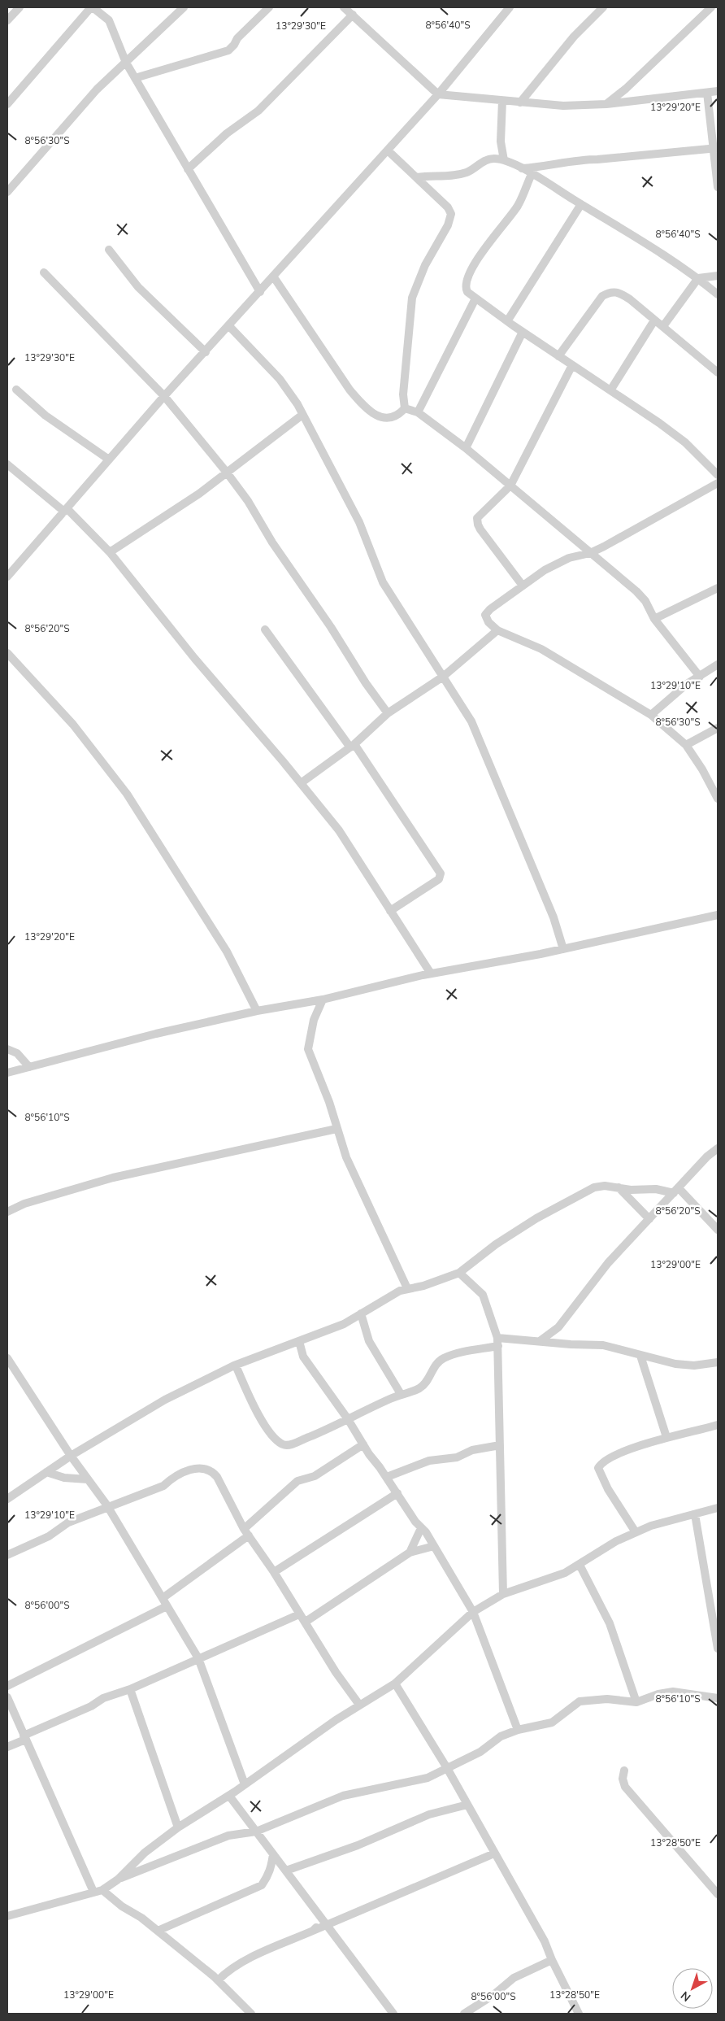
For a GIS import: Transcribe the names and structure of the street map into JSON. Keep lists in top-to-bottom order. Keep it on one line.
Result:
{"north":"bottom left","coordinates":["8°56'40\"S","13°29'30\"E","13°29'20\"E","8°56'30\"S","8°56'20\"S","13°29'10\"E","8°56'10\"S","13°29'00\"E","8°56'00\"S","13°28'50\"E"]}
